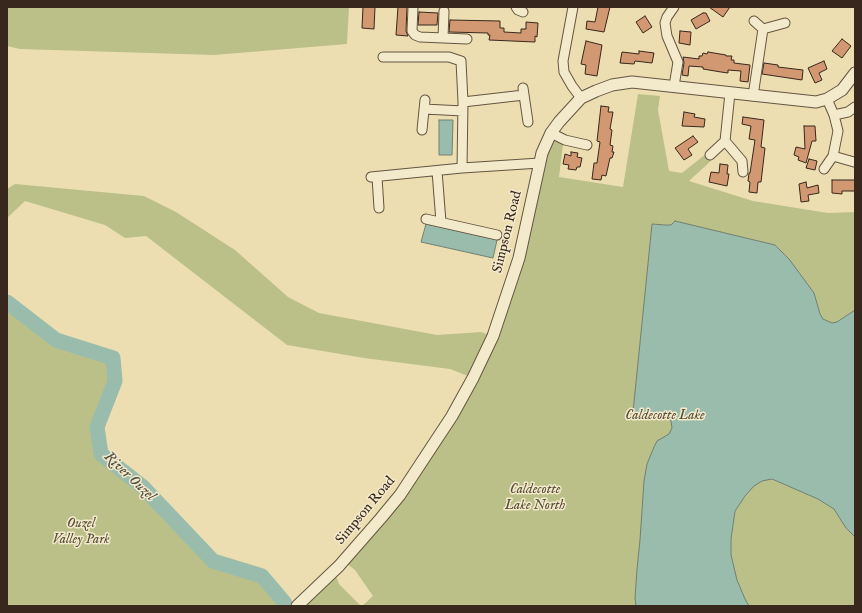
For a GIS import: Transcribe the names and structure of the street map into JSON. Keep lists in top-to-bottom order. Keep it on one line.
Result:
{"streets":{"street":["Simpson Road"]},"water":["River Ouzel"],"parks":["Caldecotte Lake","Caldecotte Lake North","Ouzel Valley Park"]}
